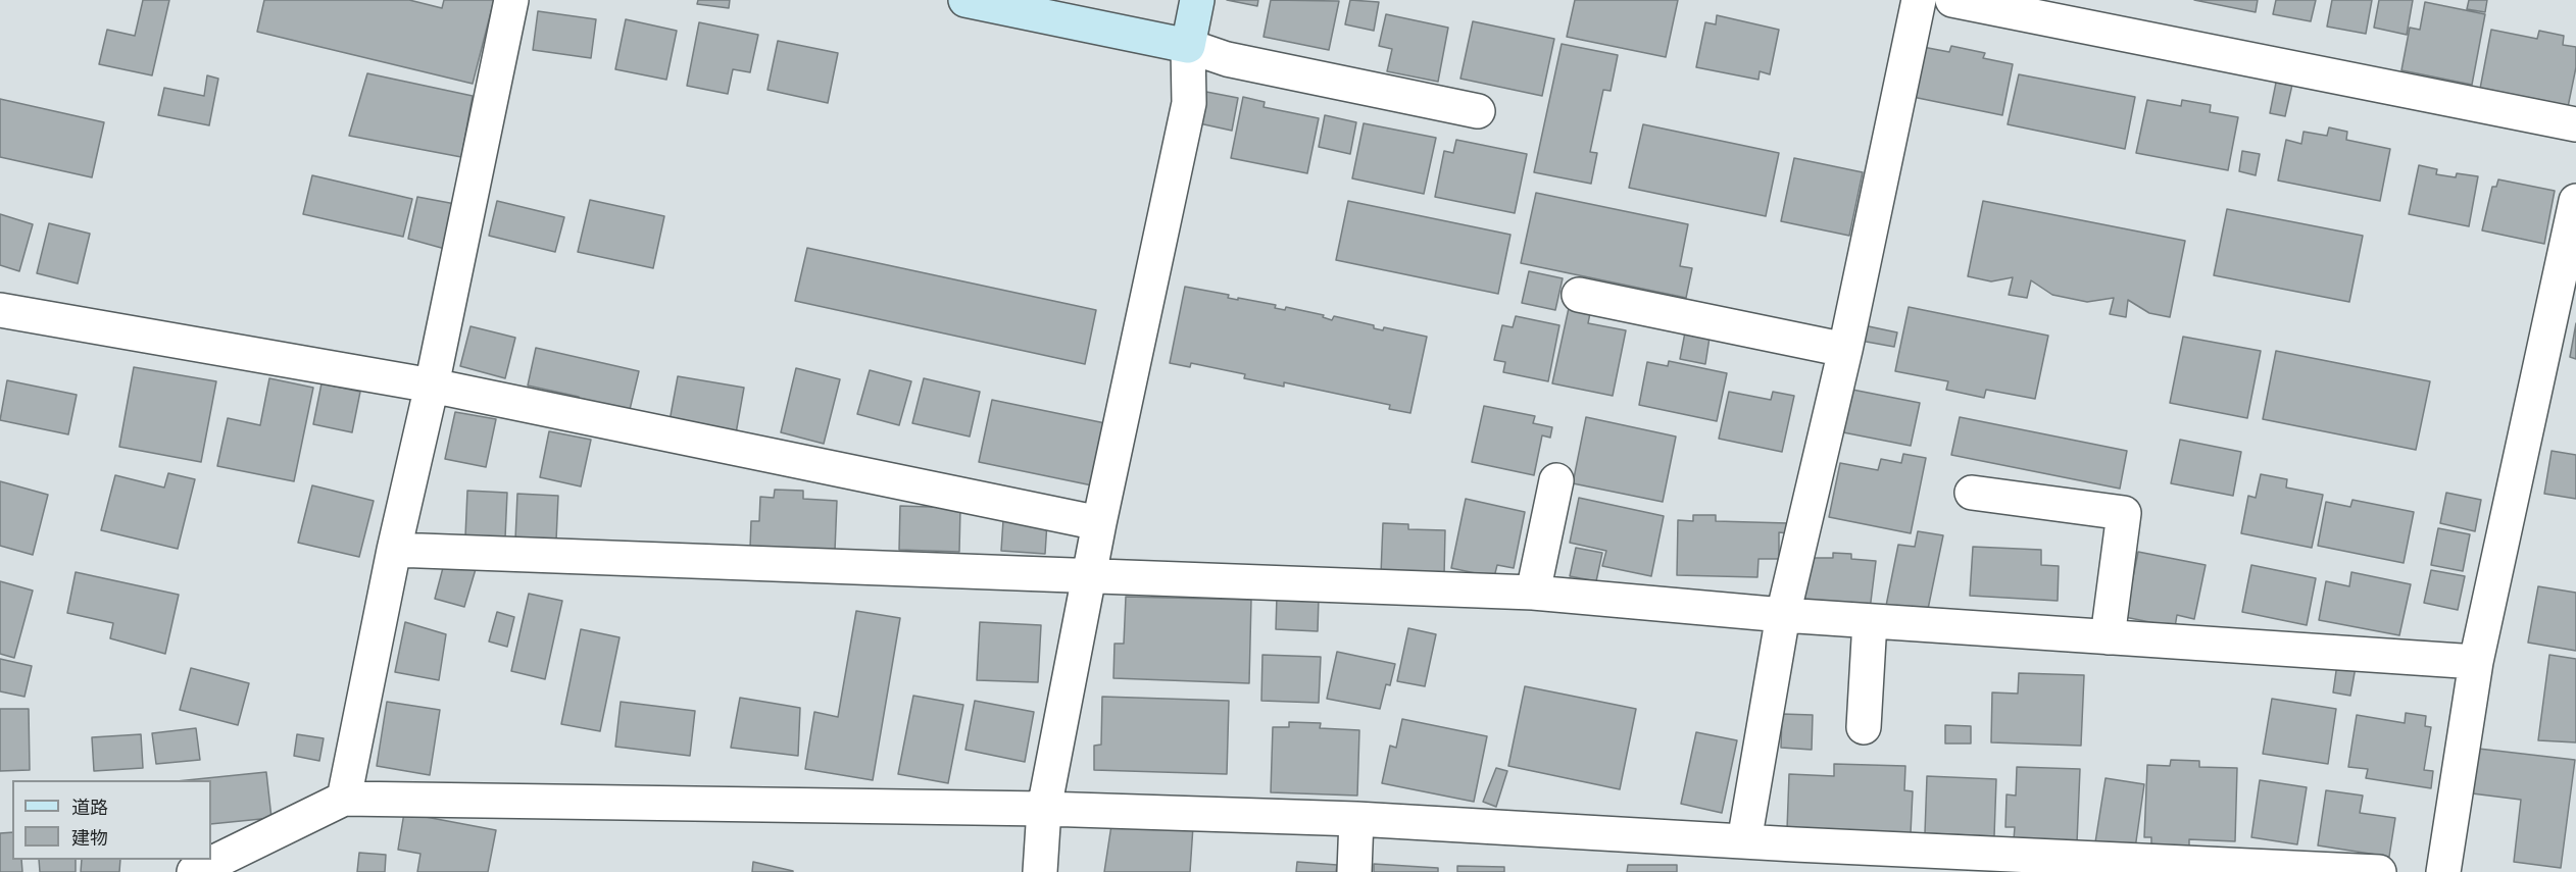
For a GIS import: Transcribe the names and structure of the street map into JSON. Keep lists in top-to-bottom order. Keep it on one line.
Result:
{"legend":["道路","建物"]}
